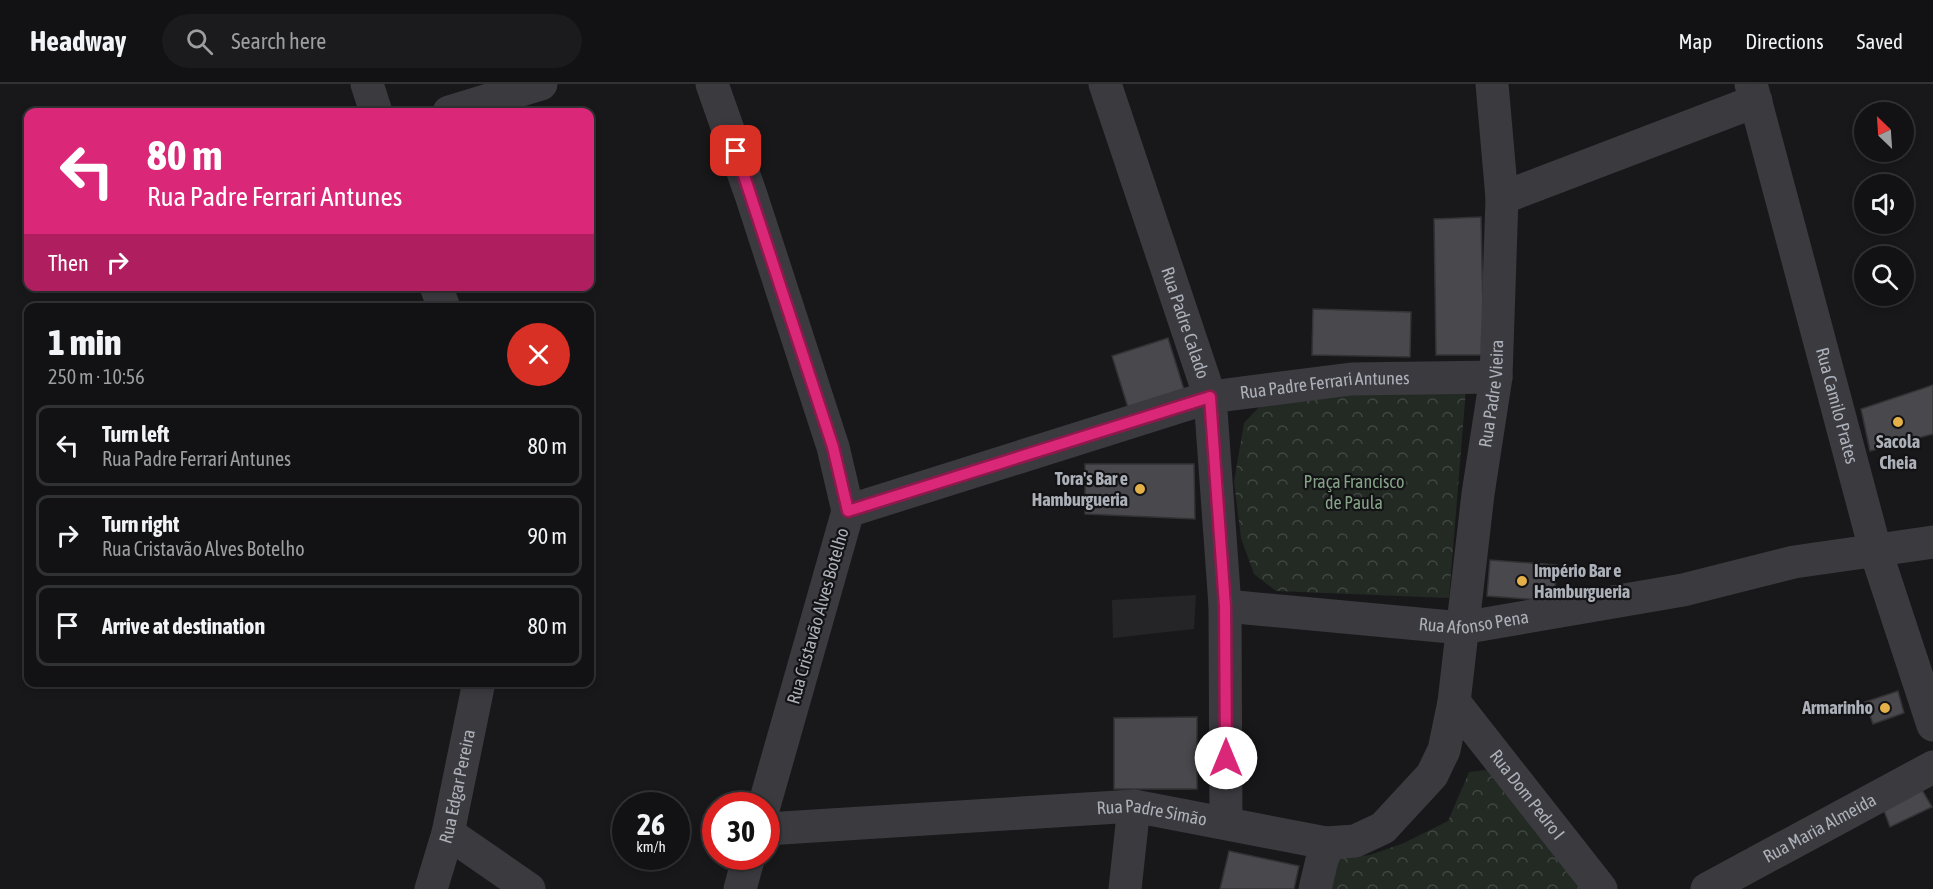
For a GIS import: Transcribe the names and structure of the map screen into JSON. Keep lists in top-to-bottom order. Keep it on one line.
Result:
{"streets":{"street":["Rua Padre Calado","Rua Padre Ferrari Antunes","Rua Padre Vieira","Rua Camilo Prates","Rua Cristavão Alves Botelho","Rua Afonso Pena","Rua Edgar Pereira","Rua Dom Pedro I","Rua Padre Simão","Rua Maria Almeida"]},"crossings":[["Rua Padre Calado","Rua Padre Ferrari Antunes"],["Rua Padre Calado","Rua Afonso Pena"],["Rua Padre Calado","Rua Padre Simão"],["Rua Padre Ferrari Antunes","Rua Padre Vieira"],["Rua Padre Ferrari Antunes","Rua Cristavão Alves Botelho"],["Rua Padre Vieira","Rua Afonso Pena"],["Rua Padre Vieira","Rua Dom Pedro I"],["Rua Padre Vieira","Rua Padre Simão"],["Rua Camilo Prates","Rua Afonso Pena"],["Rua Dom Pedro I","Rua Padre Simão"]],"parks":["Praça Francisco de Paula"],"places":["Sacola Cheia","Tora's Bar e Hamburgueria","Império Bar e Hamburgueria","Armarinho"],"north":"top left","page":{"header":"Headway","search":"Search here","nav":["Map","Directions","Saved"],"turn":["80 m","Rua Padre Ferrari Antunes"],"then":"Then","heading":["1 min","250 m · 10:56"],"list":[{"name":"Turn left","note":"Rua Padre Ferrari Antunes","value":"80 m"},{"name":"Turn right","note":"Rua Cristavão Alves Botelho","value":"90 m"},{"name":"Arrive at destination","value":"80 m"}],"speed":"26 km/h","limit":"30"}}
